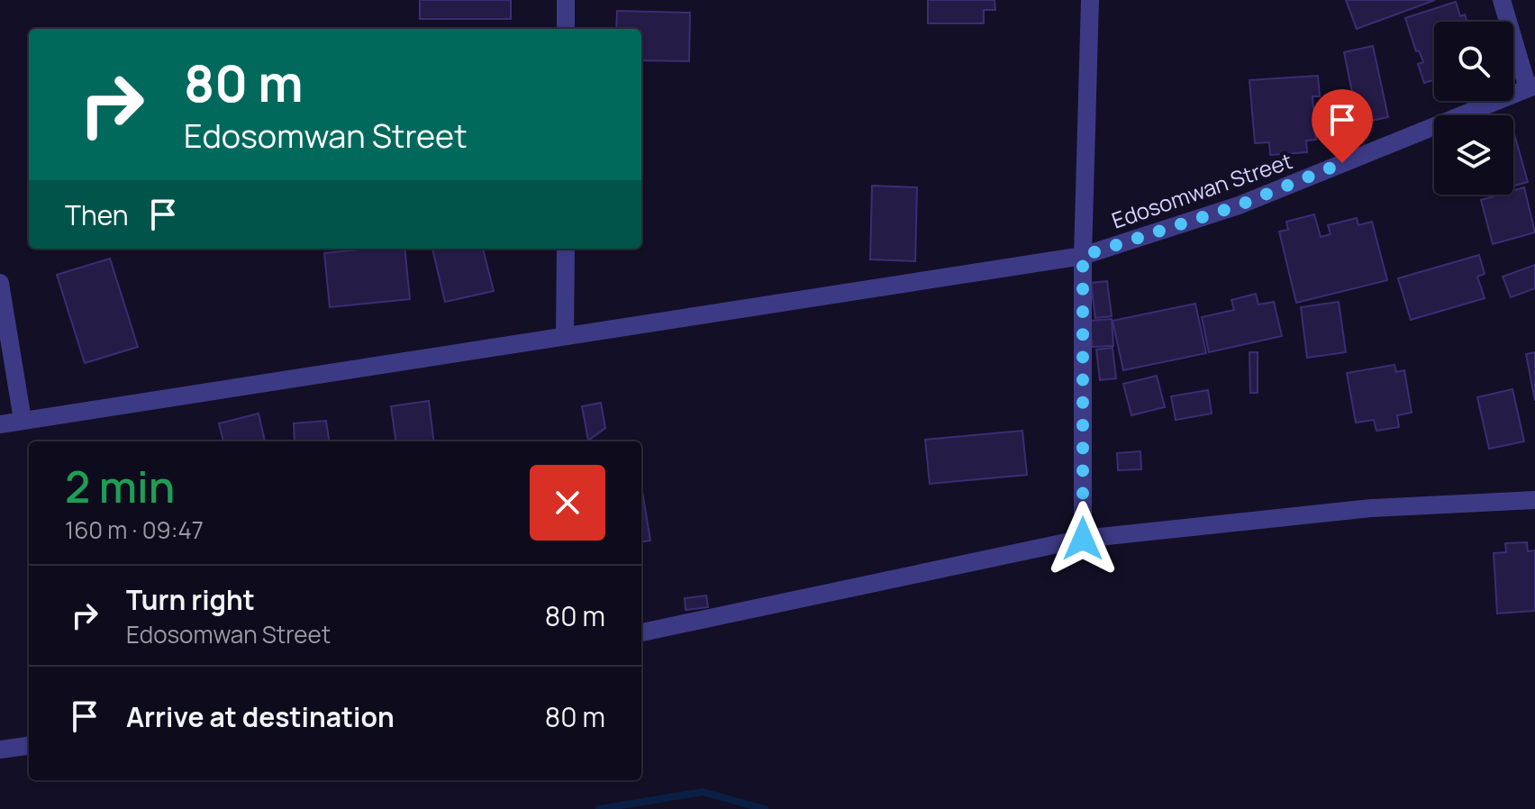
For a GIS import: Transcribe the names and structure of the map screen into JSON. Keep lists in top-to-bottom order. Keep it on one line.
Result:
{"streets":{"street":["Edosomwan Street"]},"page":{"turn":["80 m","Edosomwan Street"],"then":"Then","heading":["2 min","160 m · 09:47"],"list":[{"name":"Turn right","note":"Edosomwan Street","value":"80 m"},{"name":"Arrive at destination","value":"80 m"}]}}
